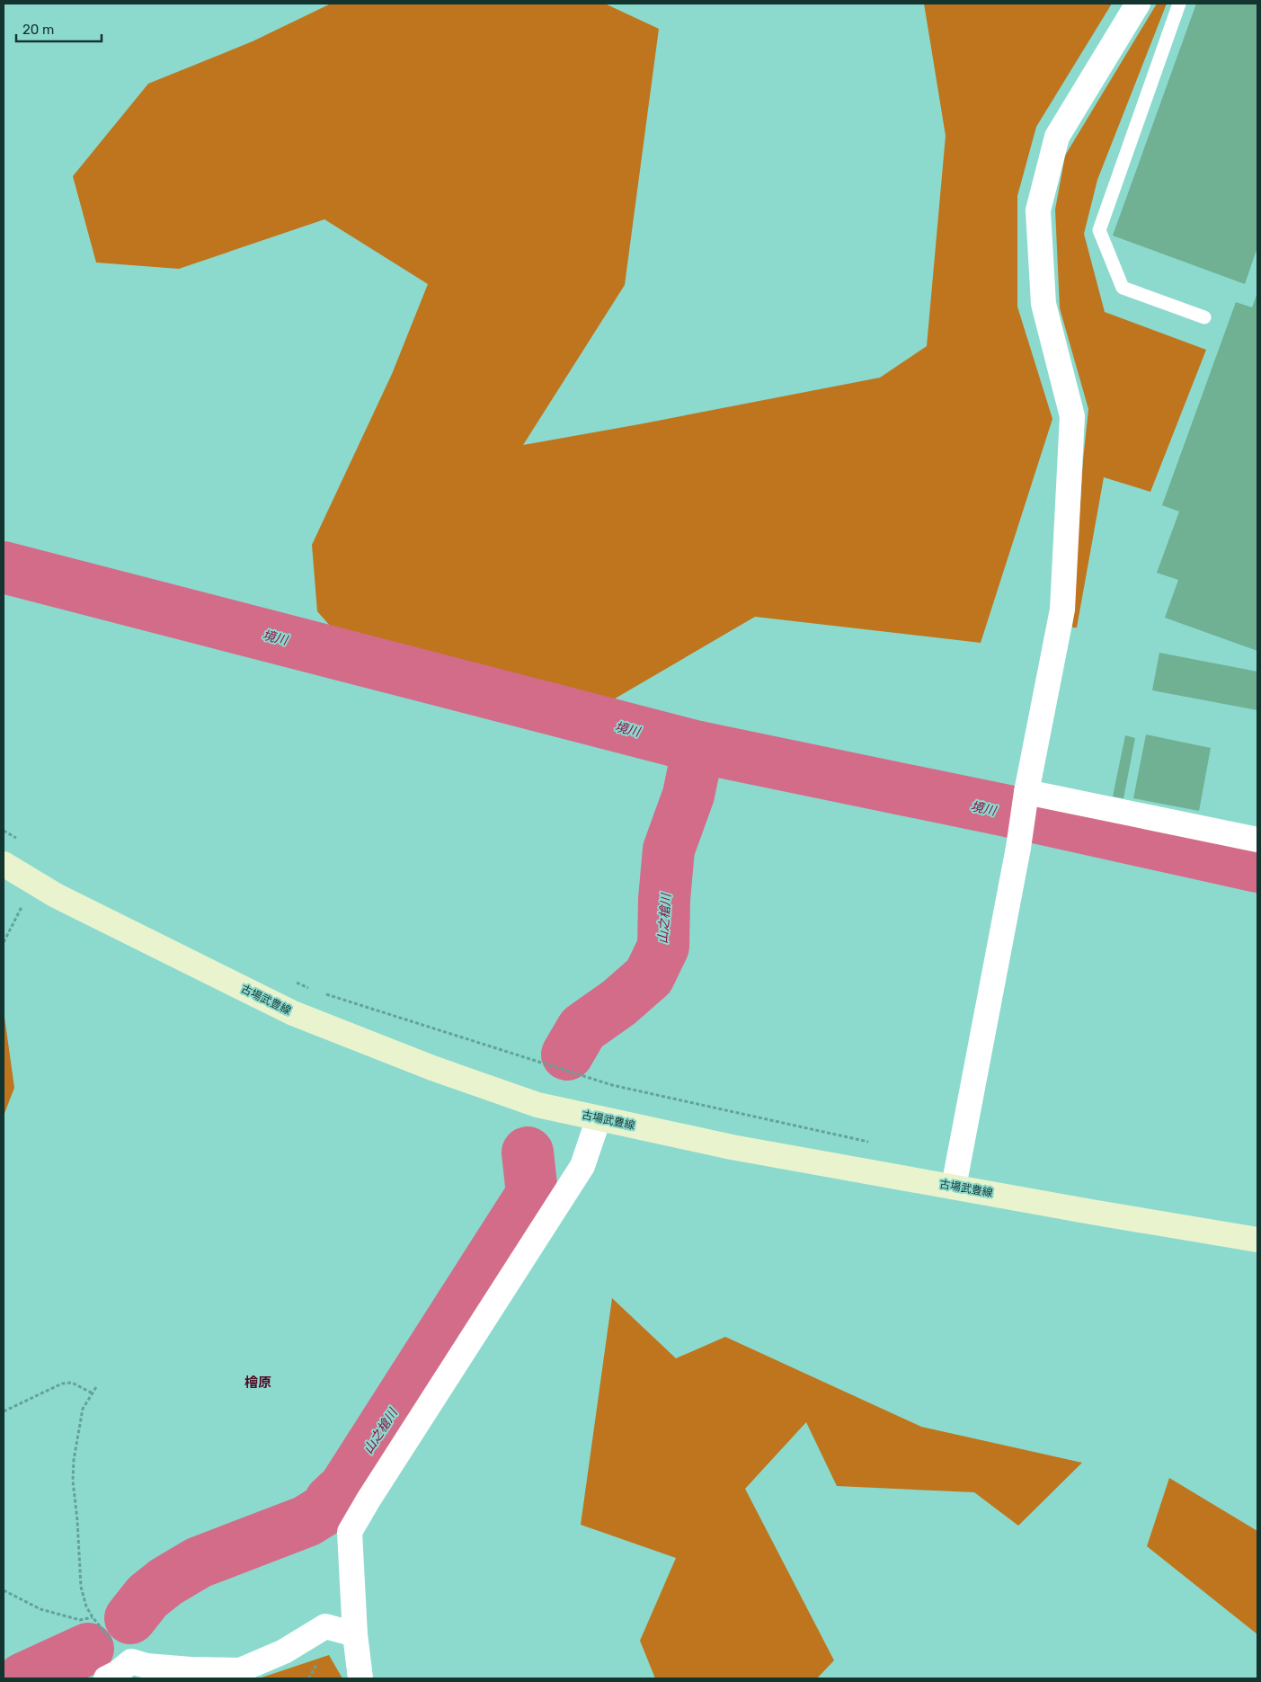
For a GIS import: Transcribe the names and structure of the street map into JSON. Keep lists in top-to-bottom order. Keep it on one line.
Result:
{"streets":{"main road":["古場武豊線"]},"districts":["檜原"],"water":["境川","山之槍川"],"scale_bar":"20 m"}
